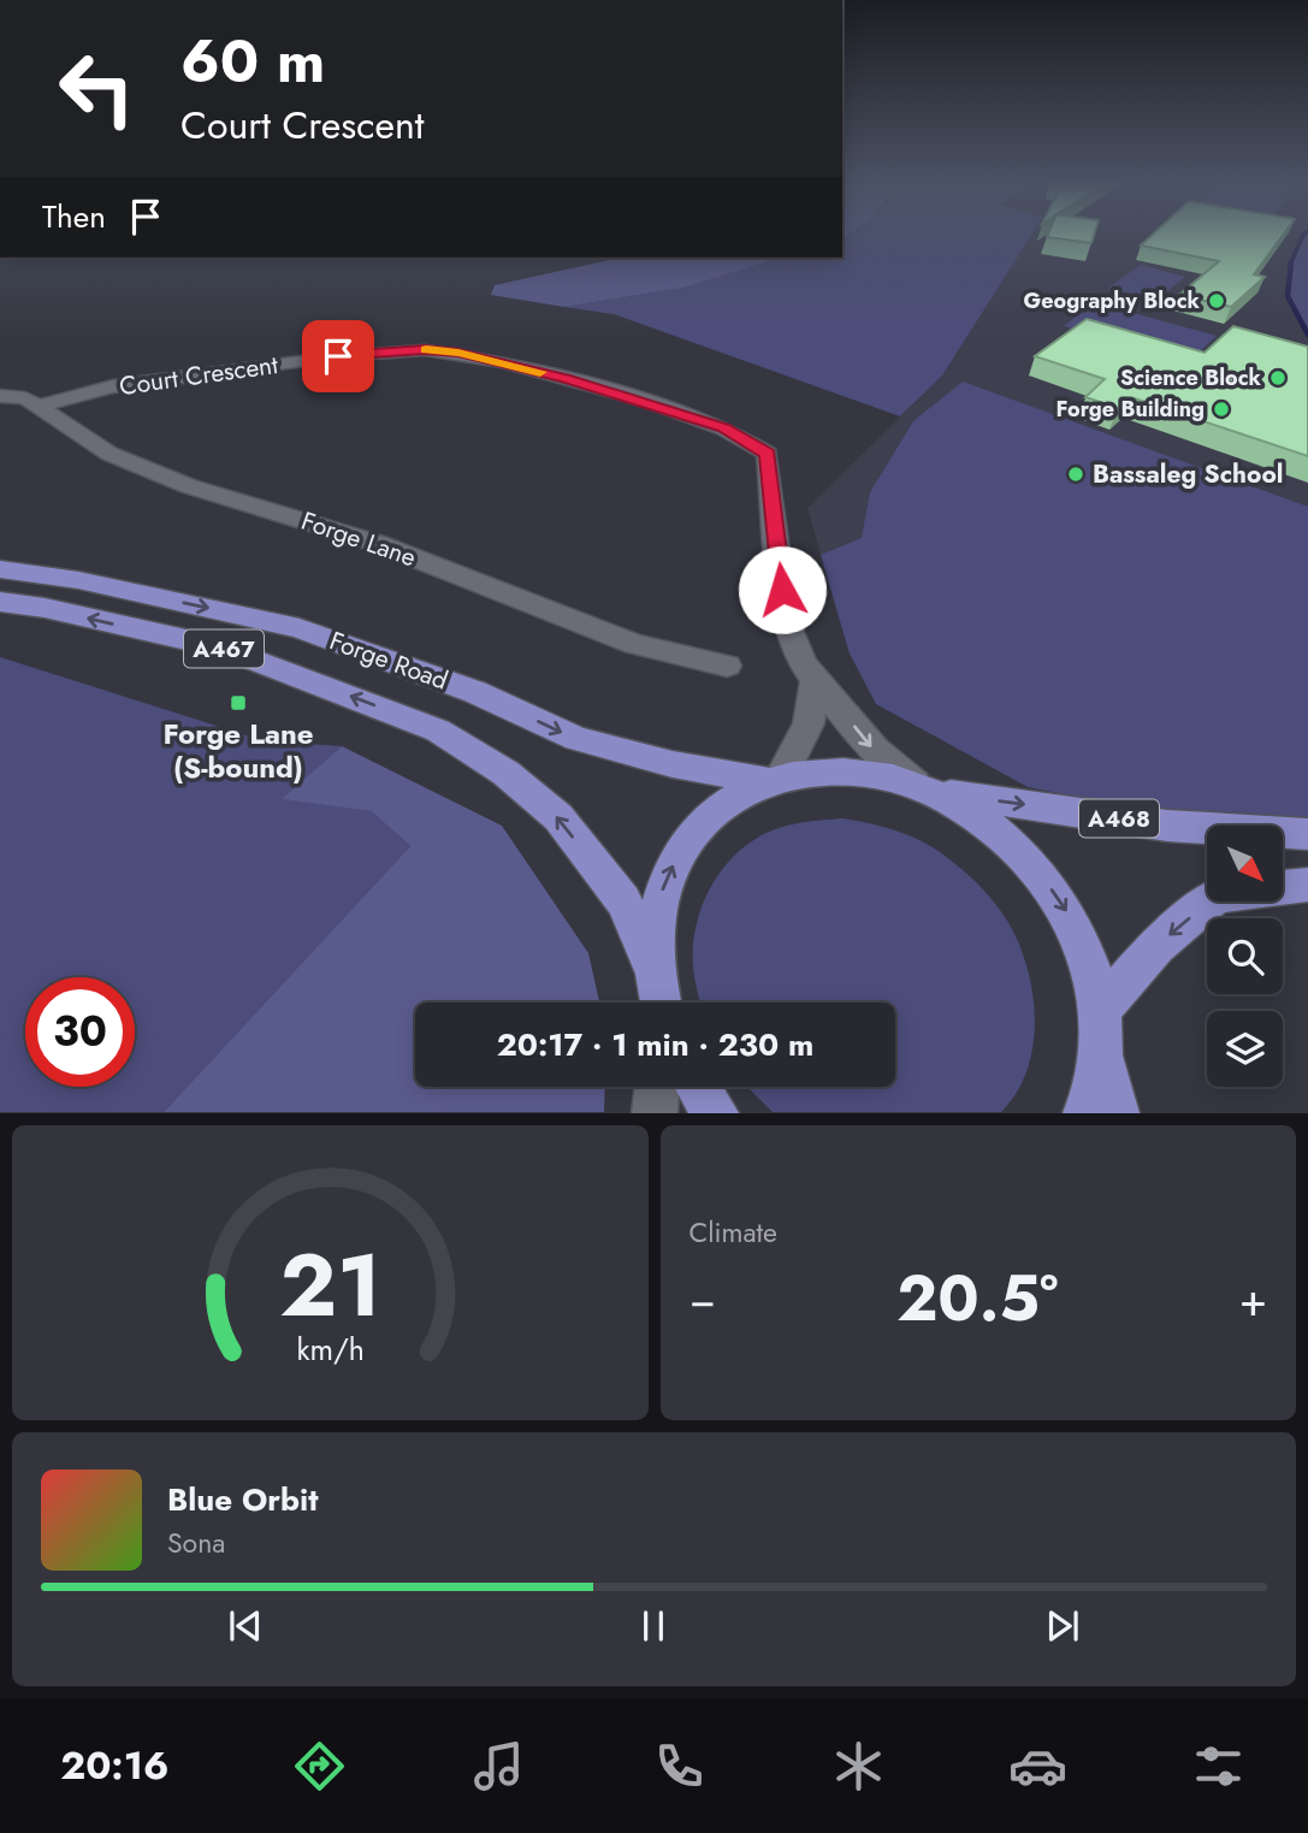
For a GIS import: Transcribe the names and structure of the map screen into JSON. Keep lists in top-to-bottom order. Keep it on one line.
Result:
{"streets":{"main road":["A467","Forge Road","A468"],"street":["Court Crescent","Forge Lane"]},"crossings":[["Court Crescent","Forge Lane"],["Court Crescent","A468"]],"places":{"other":["Geography Block","Science Block","Forge Building","Bassaleg School"],"transit":["Forge Lane (S-bound)"]},"north":"bottom right","page":{"turn":["60 m","Court Crescent"],"then":"Then","limit":"30","trip":"20:17 · 1 min · 230 m","tile":"Climate","heat":["−","20.5°","+"],"song":["Blue Orbit","Sona"],"tabs":"20:16","gauge":["21","km/h"]}}
